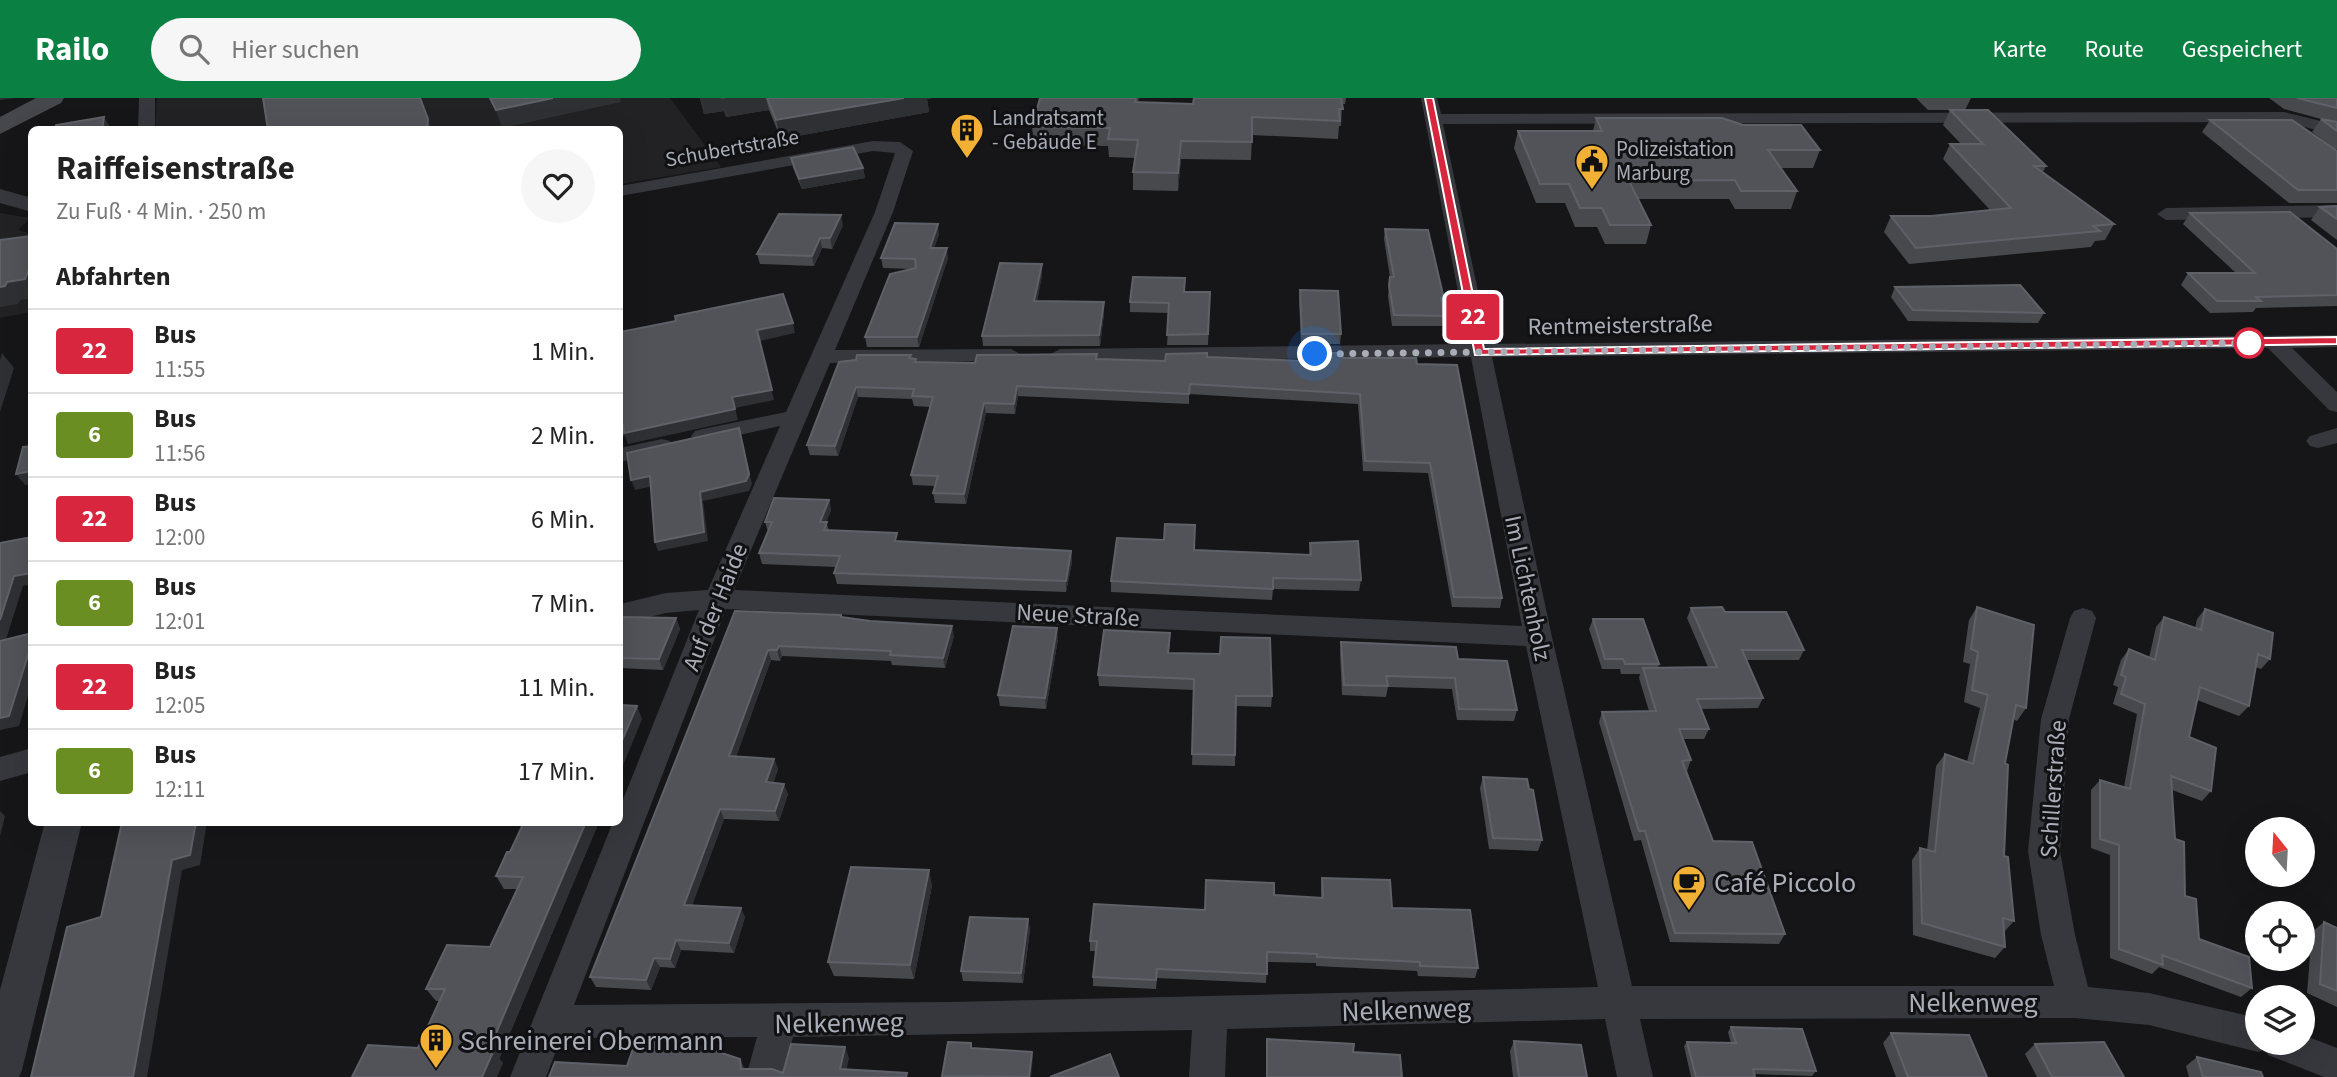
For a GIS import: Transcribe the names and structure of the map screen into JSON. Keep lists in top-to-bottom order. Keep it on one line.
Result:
{"streets":{"street":["Schubertstraße","Rentmeisterstraße","Im Lichtenholz","Auf der Haide","Neue Straße","Schillerstraße","Nelkenweg"]},"crossings":[["Schubertstraße","Auf der Haide"],["Rentmeisterstraße","Im Lichtenholz"],["Rentmeisterstraße","Auf der Haide"],["Im Lichtenholz","Neue Straße"],["Im Lichtenholz","Nelkenweg"],["Auf der Haide","Neue Straße"],["Auf der Haide","Nelkenweg"],["Schillerstraße","Nelkenweg"]],"places":{"building":["Landratsamt - Gebäude E","Schreinerei Obermann"],"public building":["Polizeistation Marburg"],"cafe":["Café Piccolo"]},"lines":["bus line 22"],"north":"top","page":{"header":"Railo","search":"Hier suchen","nav":["Karte","Route","Gespeichert"],"on_map":"22","heading":[["Raiffeisenstraße","Zu Fuß · 4 Min. · 250 m"],"Abfahrten"],"list":[{"mark":"22","name":"Bus","note":"11:55","value":"1 Min."},{"mark":"6","name":"Bus","note":"11:56","value":"2 Min."},{"mark":"22","name":"Bus","note":"12:00","value":"6 Min."},{"mark":"6","name":"Bus","note":"12:01","value":"7 Min."},{"mark":"22","name":"Bus","note":"12:05","value":"11 Min."},{"mark":"6","name":"Bus","note":"12:11","value":"17 Min."}]}}
